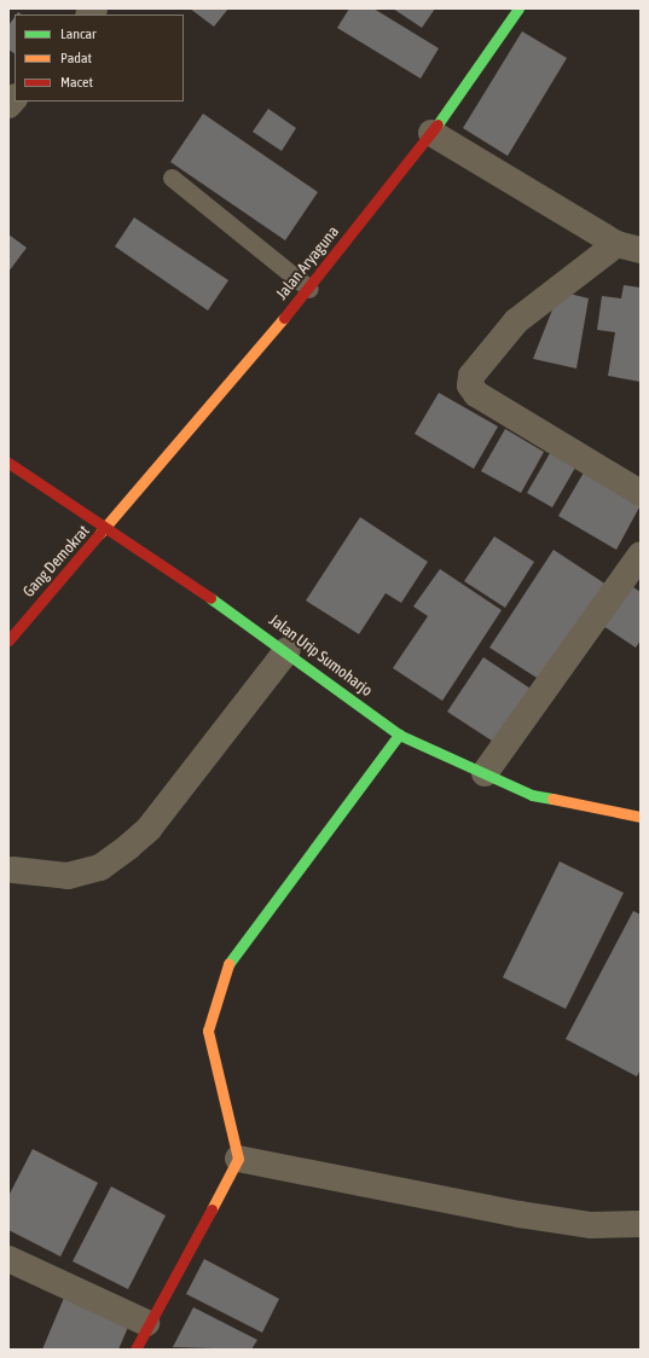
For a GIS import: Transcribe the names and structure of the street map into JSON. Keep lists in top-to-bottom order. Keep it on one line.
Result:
{"streets":{"street":["Jalan Aryaguna","Gang Demokrat","Jalan Urip Sumoharjo"]},"crossings":[["Jalan Aryaguna","Gang Demokrat"],["Jalan Aryaguna","Jalan Urip Sumoharjo"],["Gang Demokrat","Jalan Urip Sumoharjo"]],"legend":["Lancar","Padat","Macet"]}
